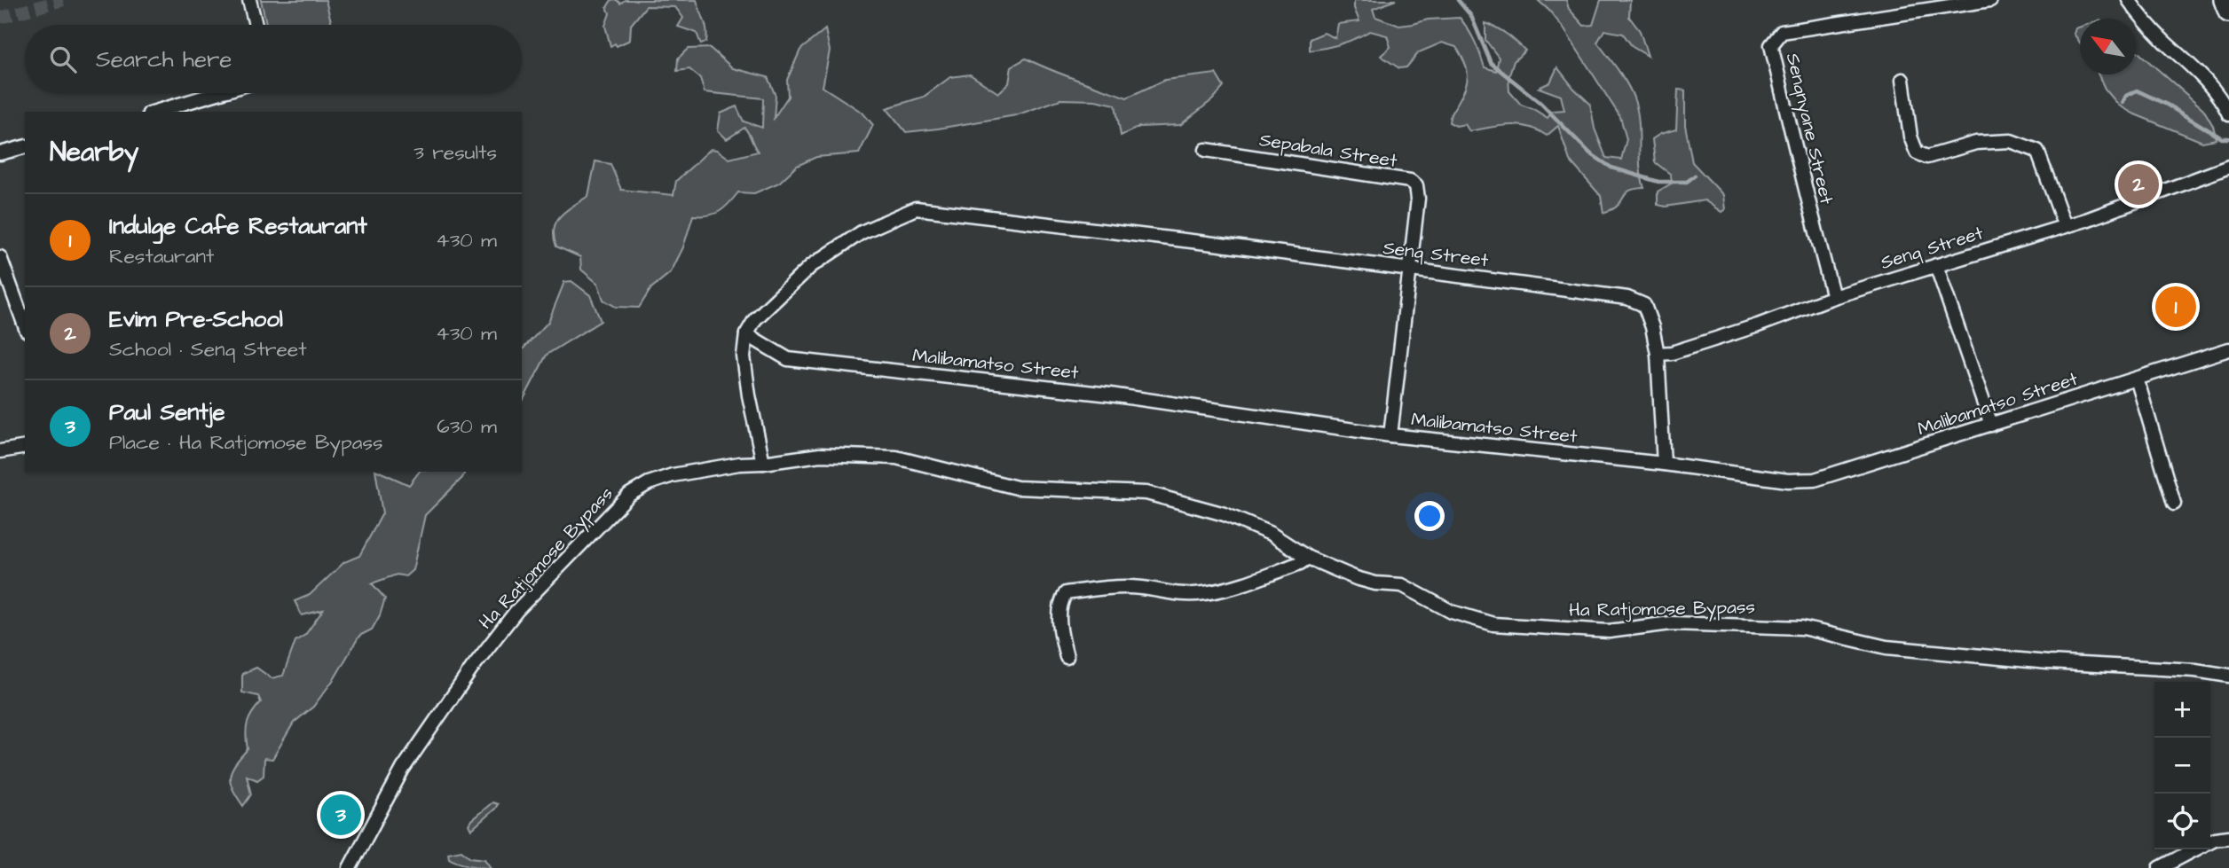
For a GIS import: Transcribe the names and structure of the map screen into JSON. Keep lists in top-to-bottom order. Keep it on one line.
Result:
{"streets":{"street":["Senqnyane Street","Sepabala Street","Senq Street","Malibamatso Street","Ha Ratjomose Bypass"]},"crossings":[["Senqnyane Street","Senq Street"],["Sepabala Street","Senq Street"],["Sepabala Street","Malibamatso Street"],["Senq Street","Malibamatso Street"]],"north":"top left","page":{"search":"Search here","heading":["Nearby","3 results"],"pins":["2","1","3"],"list":[{"mark":"1","name":"Indulge Cafe Restaurant","note":"Restaurant","value":"430 m"},{"mark":"2","name":"Evim Pre-School","note":"School · Senq Street","value":"430 m"},{"mark":"3","name":"Paul Sentje","note":"Place · Ha Ratjomose Bypass","value":"630 m"}],"map_buttons":["+","−"]}}
